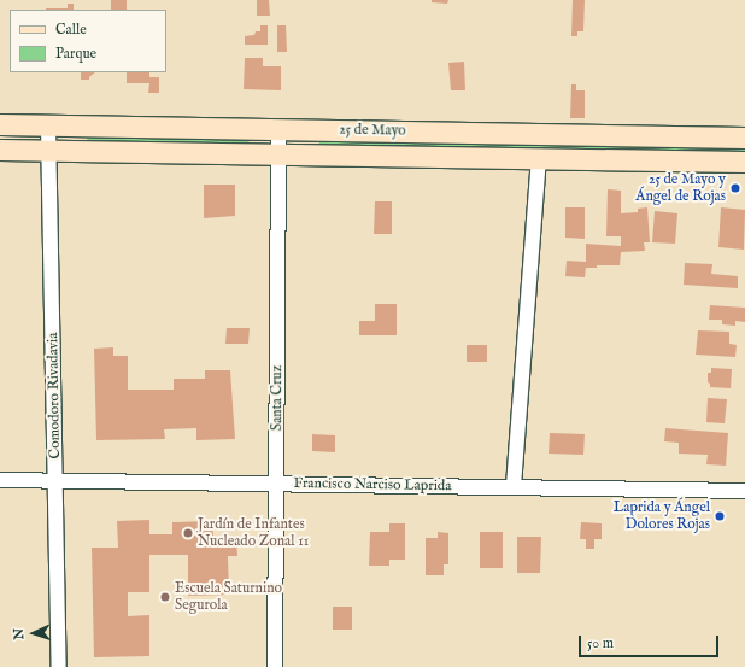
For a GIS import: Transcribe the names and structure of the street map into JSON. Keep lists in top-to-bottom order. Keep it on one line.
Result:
{"streets":{"street":["25 de Mayo","Comodoro Rivadavia","Santa Cruz","Francisco Narciso Laprida"]},"crossings":[["25 de Mayo","Comodoro Rivadavia"],["25 de Mayo","Santa Cruz"],["Comodoro Rivadavia","Francisco Narciso Laprida"],["Santa Cruz","Francisco Narciso Laprida"]],"places":["25 de Mayo y Ángel de Rojas","Laprida y Ángel Dolores Rojas","Jardín de Infantes Nucleado Zonal 11","Escuela Saturnino Segurola"],"legend":["Calle","Parque"],"scale_bar":"50 m","north":"left"}
